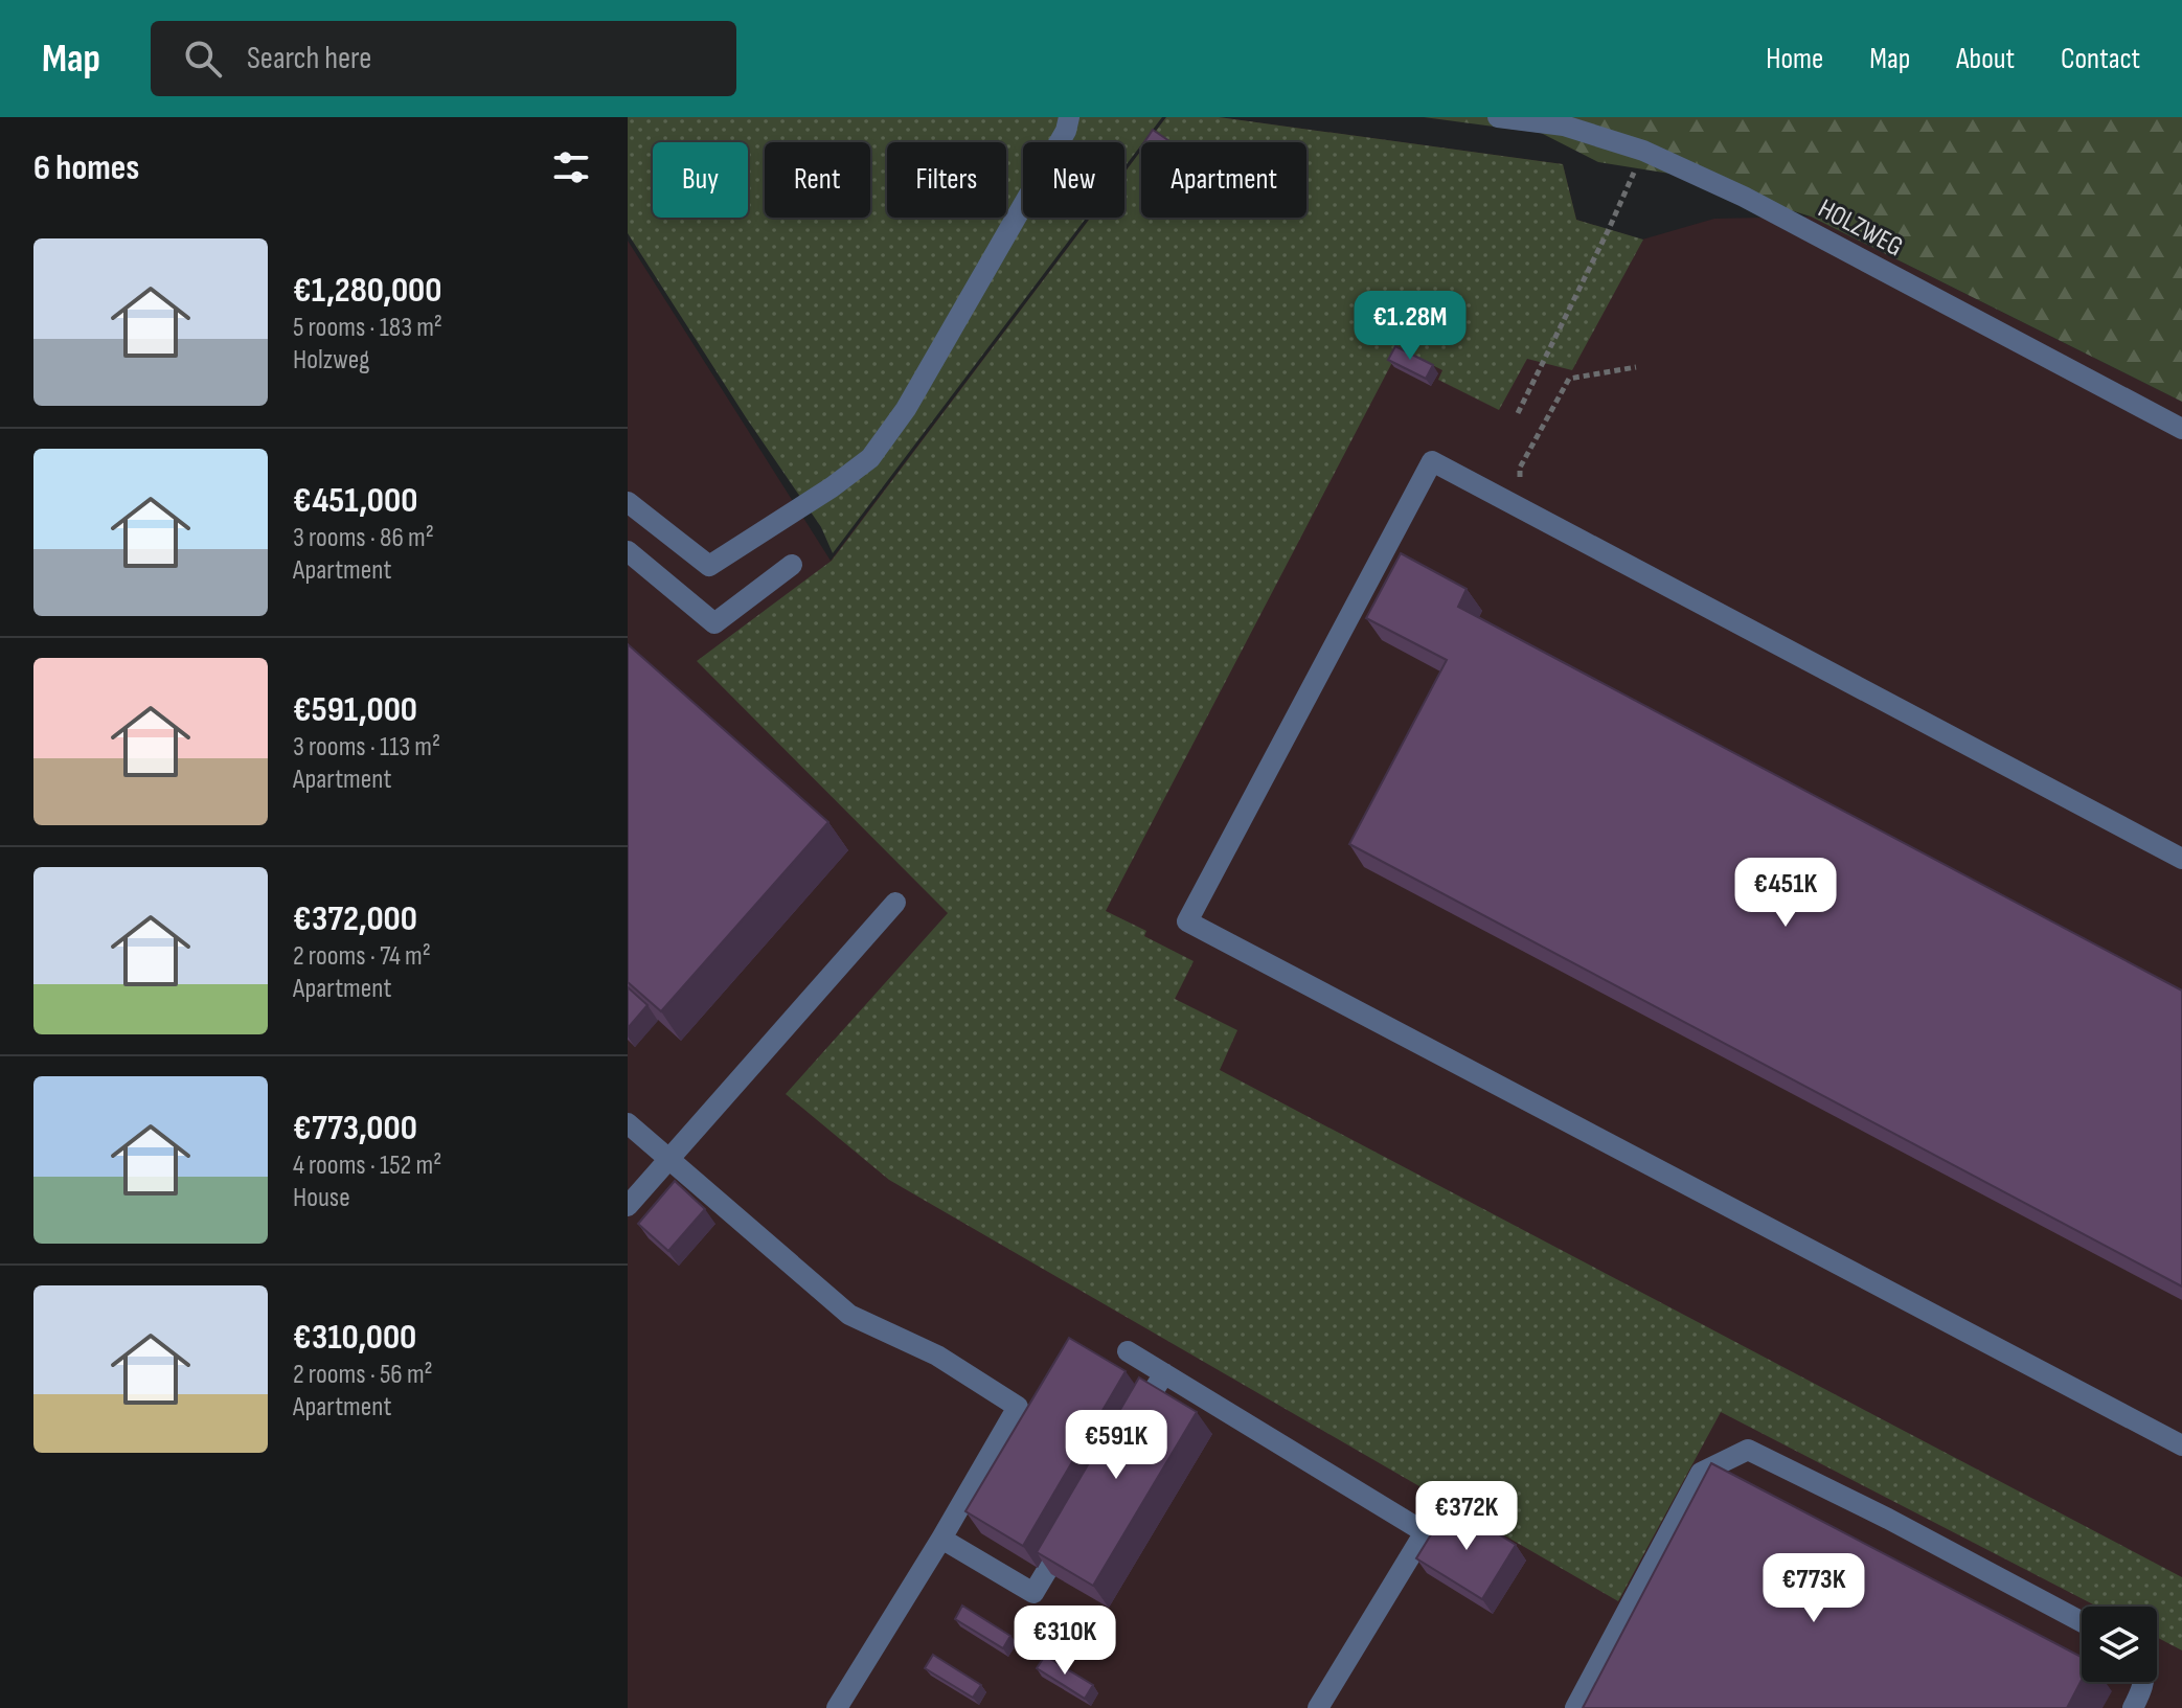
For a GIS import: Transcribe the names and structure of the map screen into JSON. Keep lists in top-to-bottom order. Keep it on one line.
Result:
{"streets":{"street":["HOLZWEG"]},"page":{"header":"Map","search":"Search here","nav":["Home","Map","About","Contact"],"heading":"6 homes","chip":["Buy","Rent","Filters","New","Apartment"],"list":[{"name":"€1,280,000","note":"5 rooms · 183 m² · Holzweg"},{"name":"€451,000","note":"3 rooms · 86 m² · Apartment"},{"name":"€591,000","note":"3 rooms · 113 m² · Apartment"},{"name":"€372,000","note":"2 rooms · 74 m² · Apartment"},{"name":"€773,000","note":"4 rooms · 152 m² · House"},{"name":"€310,000","note":"2 rooms · 56 m² · Apartment"}],"price":["€1.28M","€451K","€591K","€372K","€773K","€310K"]}}
